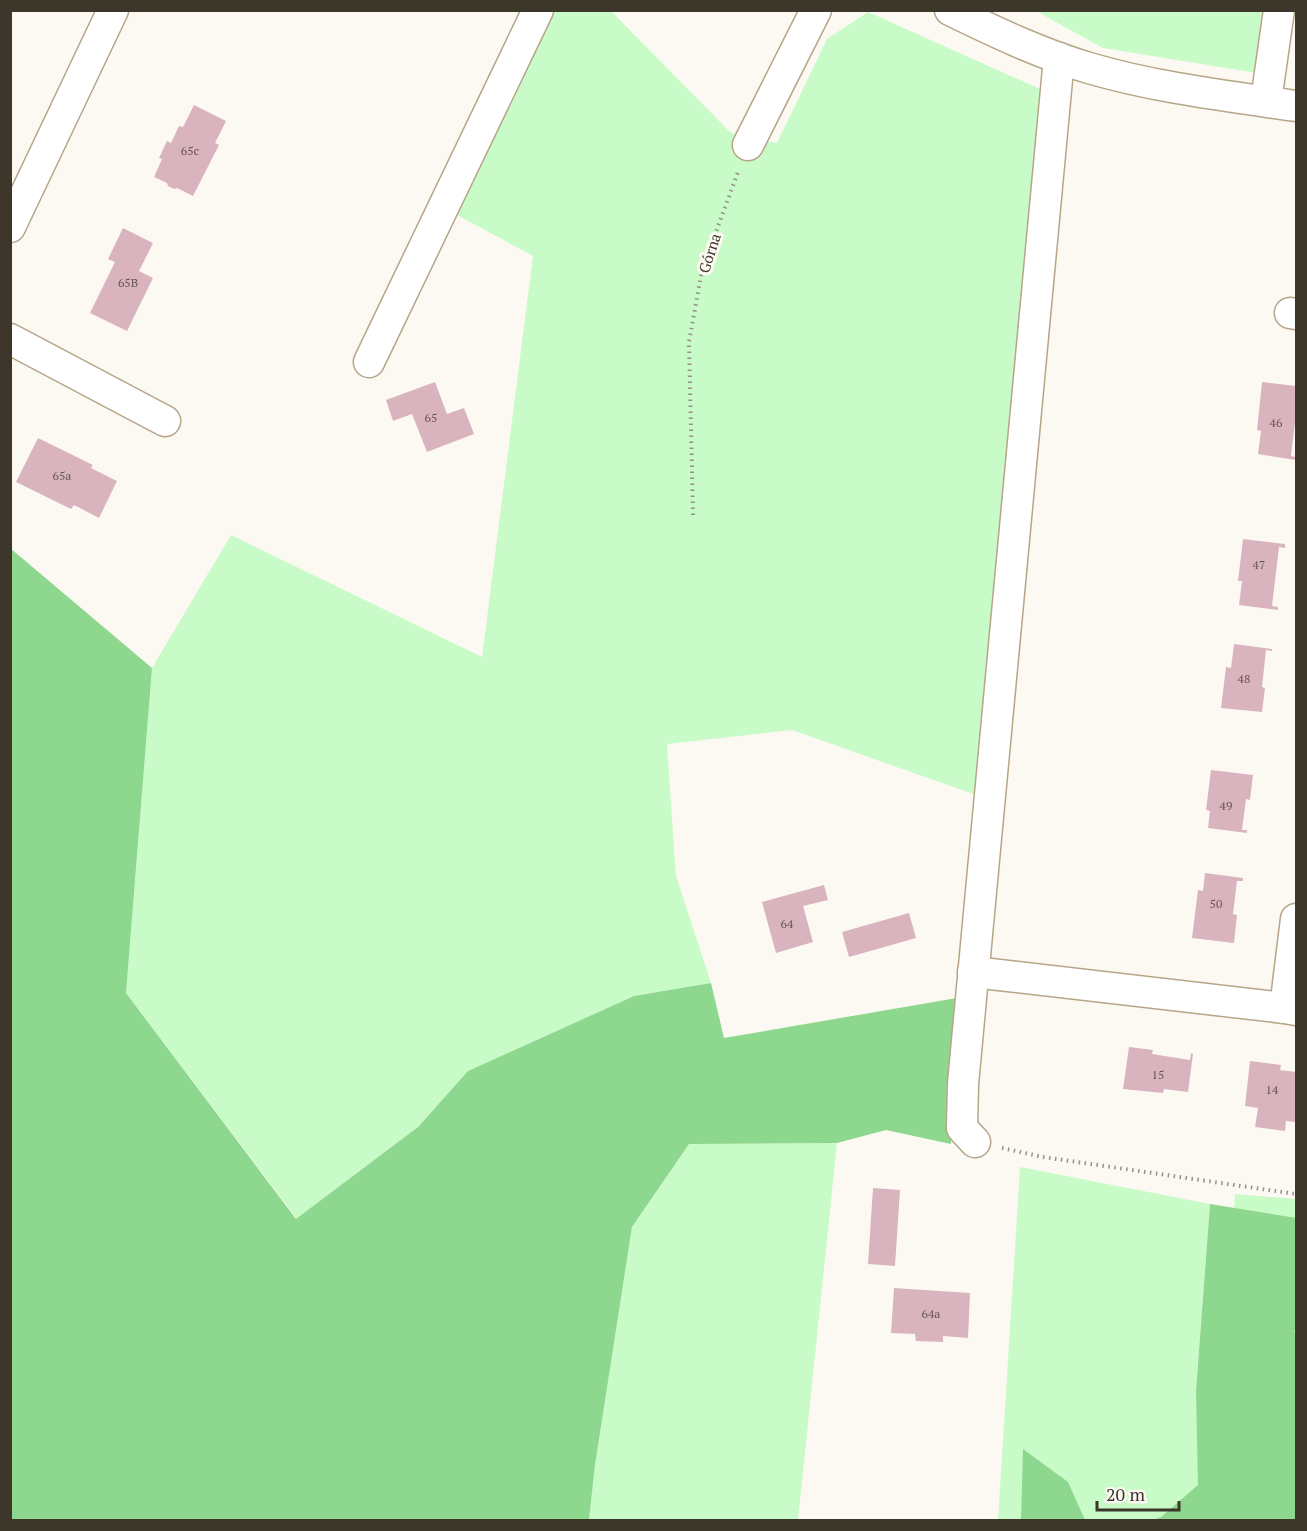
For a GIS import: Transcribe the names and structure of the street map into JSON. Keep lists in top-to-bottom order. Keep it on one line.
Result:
{"streets":{"path":["Górna"]},"house_numbers":["65c","65B","65","46","65a","47","48","49","50","64","15","14","64a"],"scale_bar":"20 m"}
